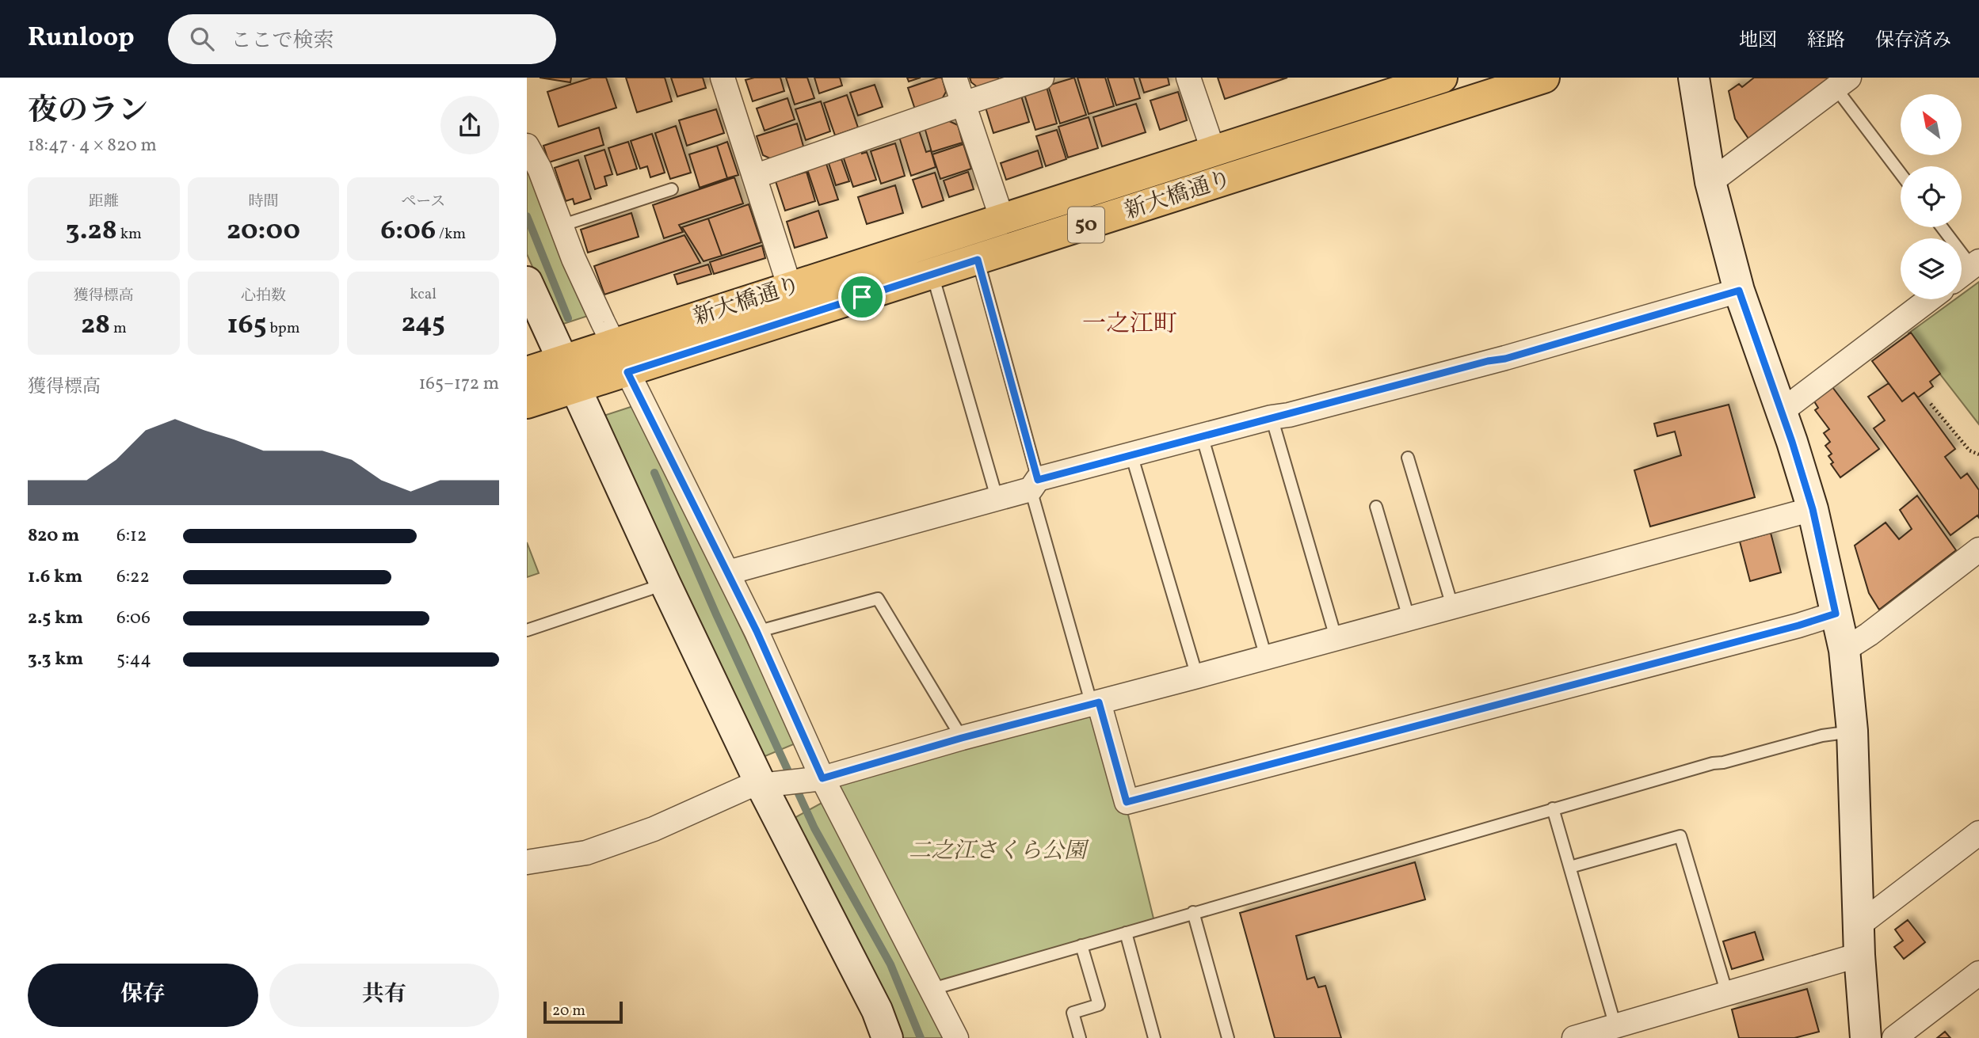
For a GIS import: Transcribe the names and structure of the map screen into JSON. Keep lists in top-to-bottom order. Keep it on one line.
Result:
{"streets":{"main road":["新大橋通り","50"]},"districts":["一之江町"],"parks":["二之江さくら公園"],"scale_bar":"20 m","north":"top left","page":{"header":"Runloop","search":"ここで検索","nav":["地図","経路","保存済み"],"heading":["夜のラン","18:47 · 4 × 820 m"],"stats":[["距離","3.28 km"],["時間","20:00"],["ペース","6:06 /km"],["獲得標高","28 m"],["心拍数","165 bpm"],["kcal","245"]],"chart":["獲得標高","165–172 m"],"list":[{"name":"820 m","note":"6:12"},{"name":"1.6 km","note":"6:22"},{"name":"2.5 km","note":"6:06"},{"name":"3.3 km","note":"5:44"}],"buttons":["保存","共有"],"scale":"20 m"}}
